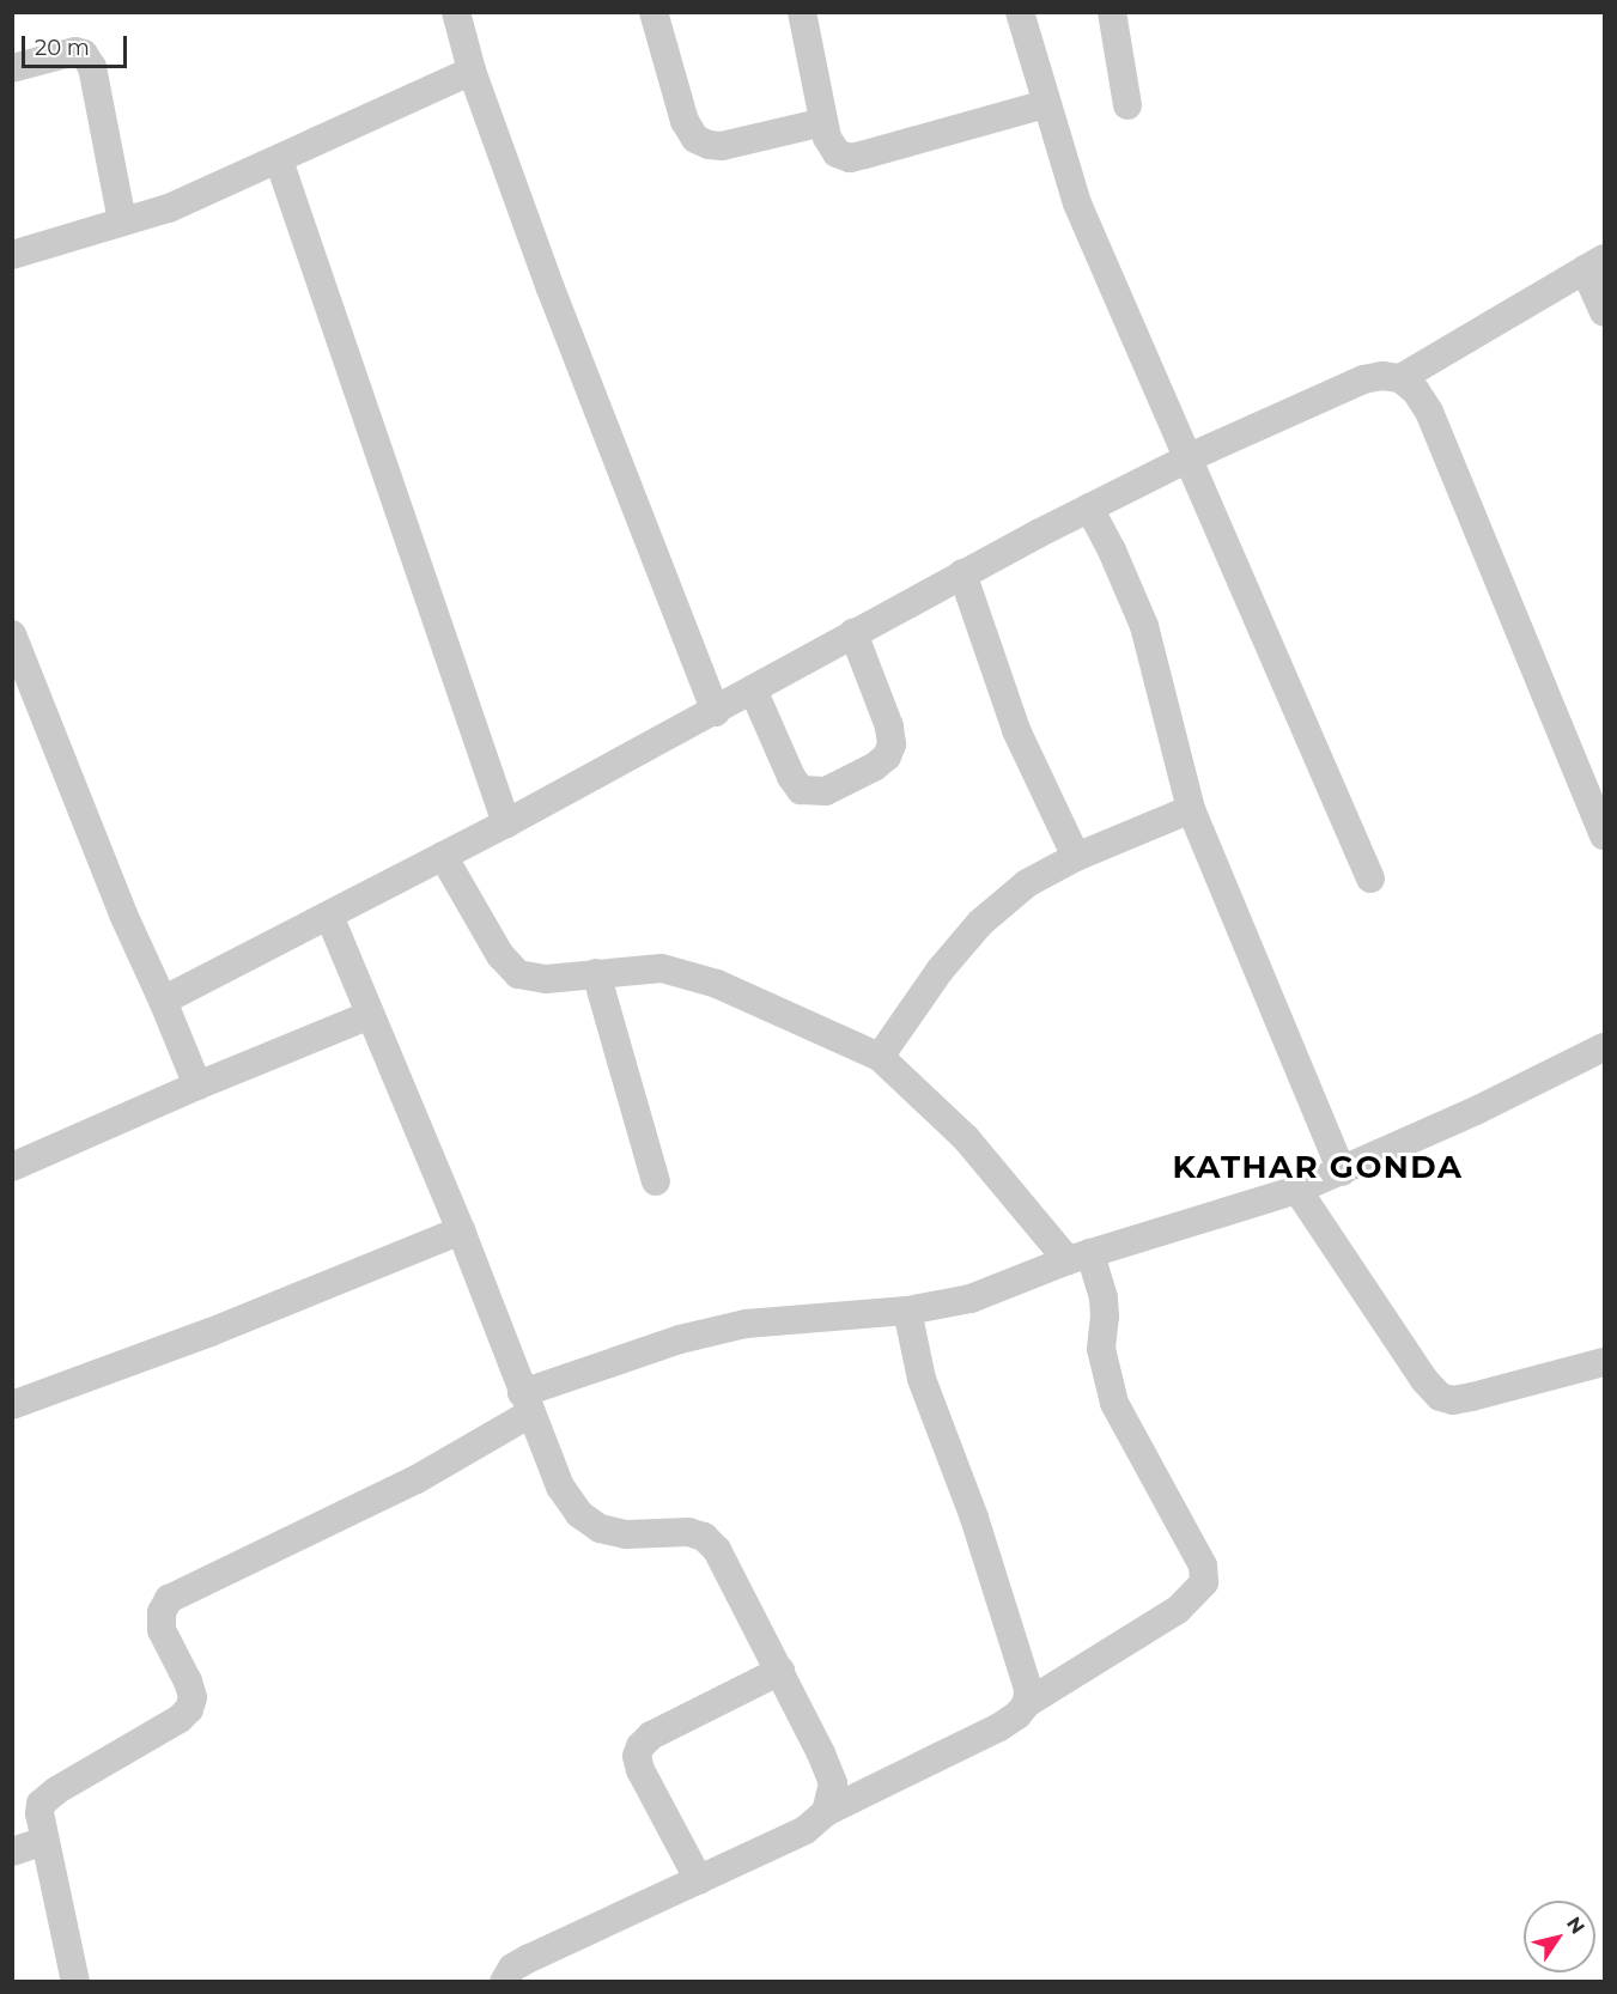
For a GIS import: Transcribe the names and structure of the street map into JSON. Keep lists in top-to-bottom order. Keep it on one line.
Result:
{"districts":["KATHAR GONDA"],"scale_bar":"20 m","north":"top right"}
